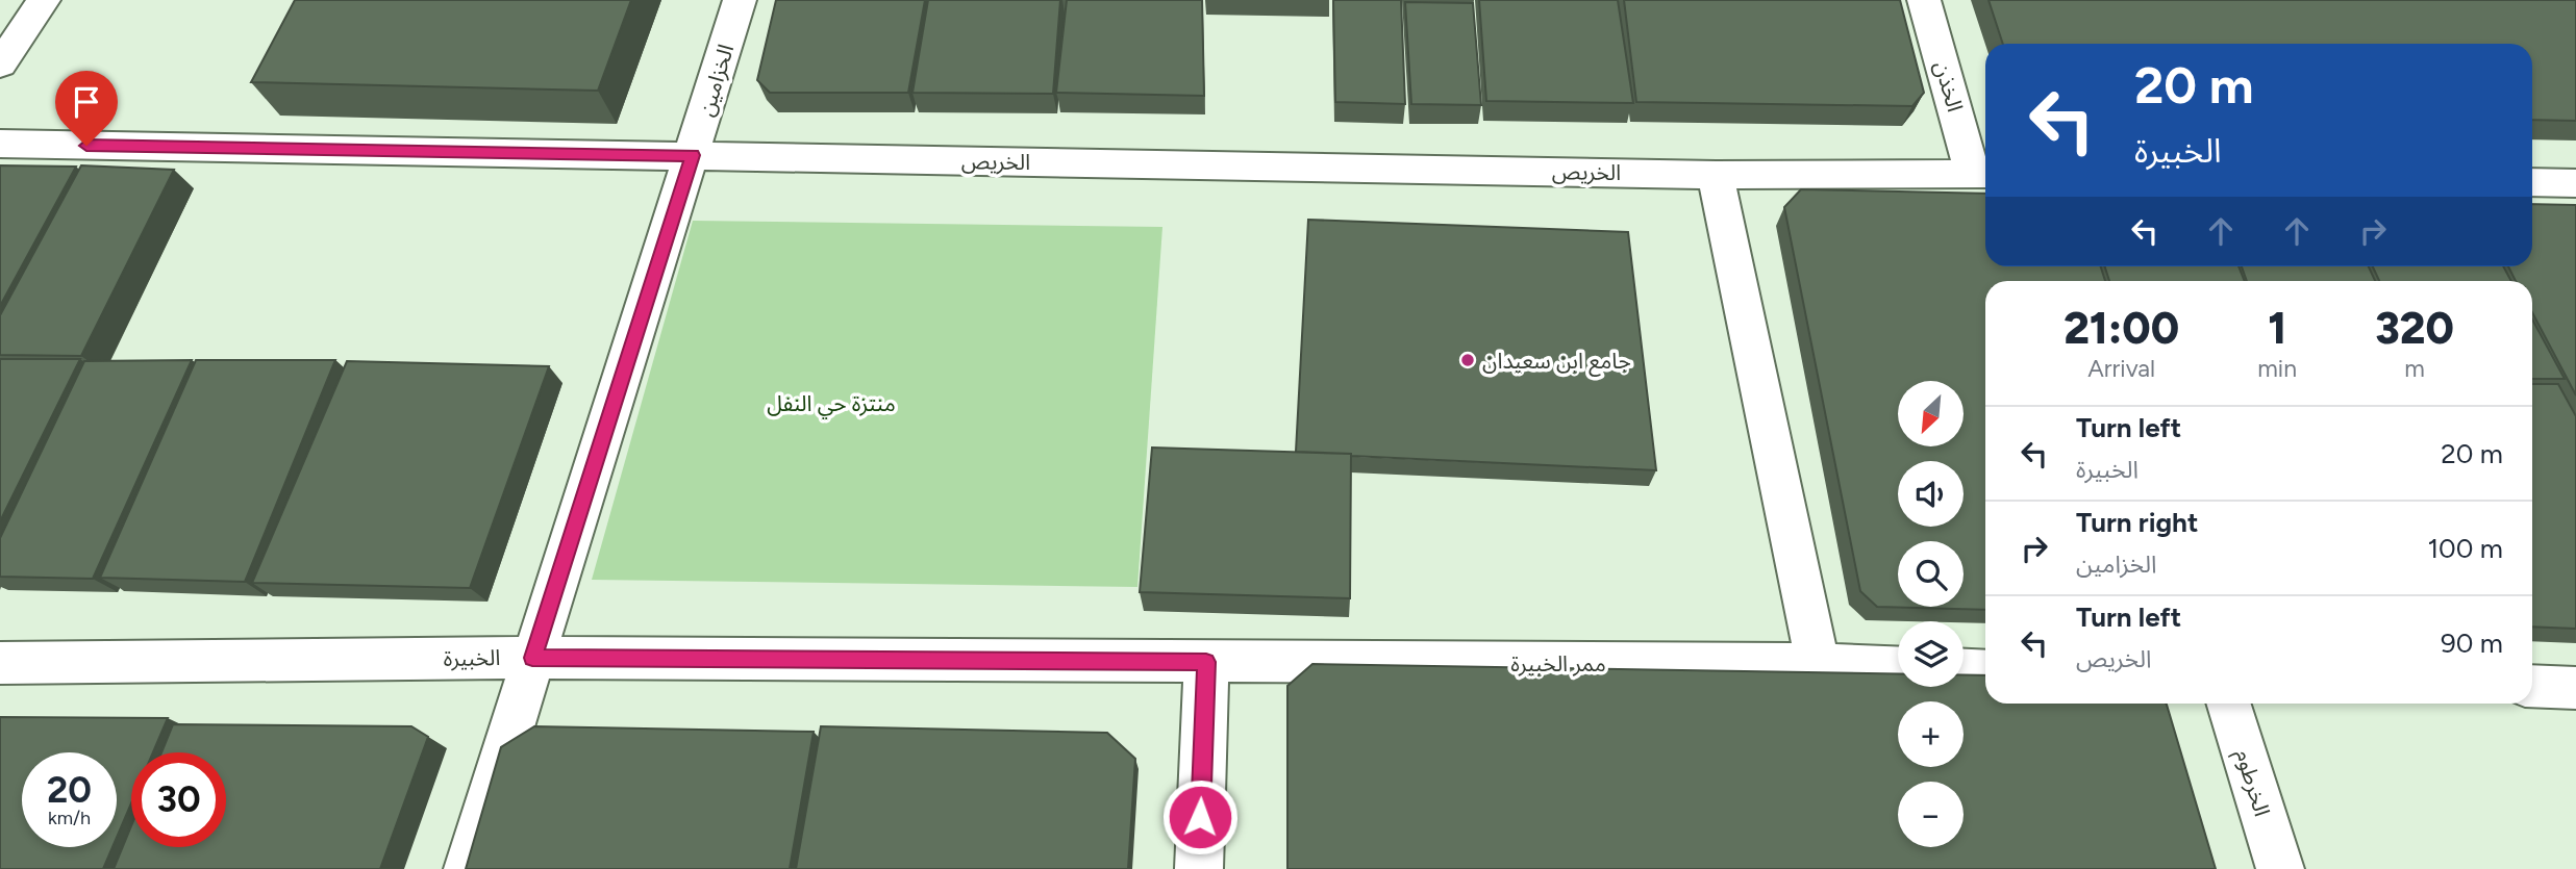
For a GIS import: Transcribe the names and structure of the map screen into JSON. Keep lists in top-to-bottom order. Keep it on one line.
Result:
{"streets":{"street":["الخزامين","الخذن","الخريص","الخبيرة","ممر الخبيرة","الخرطوم"]},"crossings":[["الخزامين","الخريص"],["الخزامين","الخبيرة"],["الخذن","الخريص"],["الخبيرة","ممر الخبيرة"]],"parks":["منتزة حي النفل"],"places":["جامع ابن سعيدان"],"north":"bottom left","page":{"turn":["20 m","الخبيرة"],"eta":["21:00","Arrival","1","min","320","m"],"map_buttons":["+","−"],"list":[{"name":"Turn left","note":"الخبيرة","value":"20 m"},{"name":"Turn right","note":"الخزامين","value":"100 m"},{"name":"Turn left","note":"الخريص","value":"90 m"}],"speed":"20 km/h","limit":"30"}}
